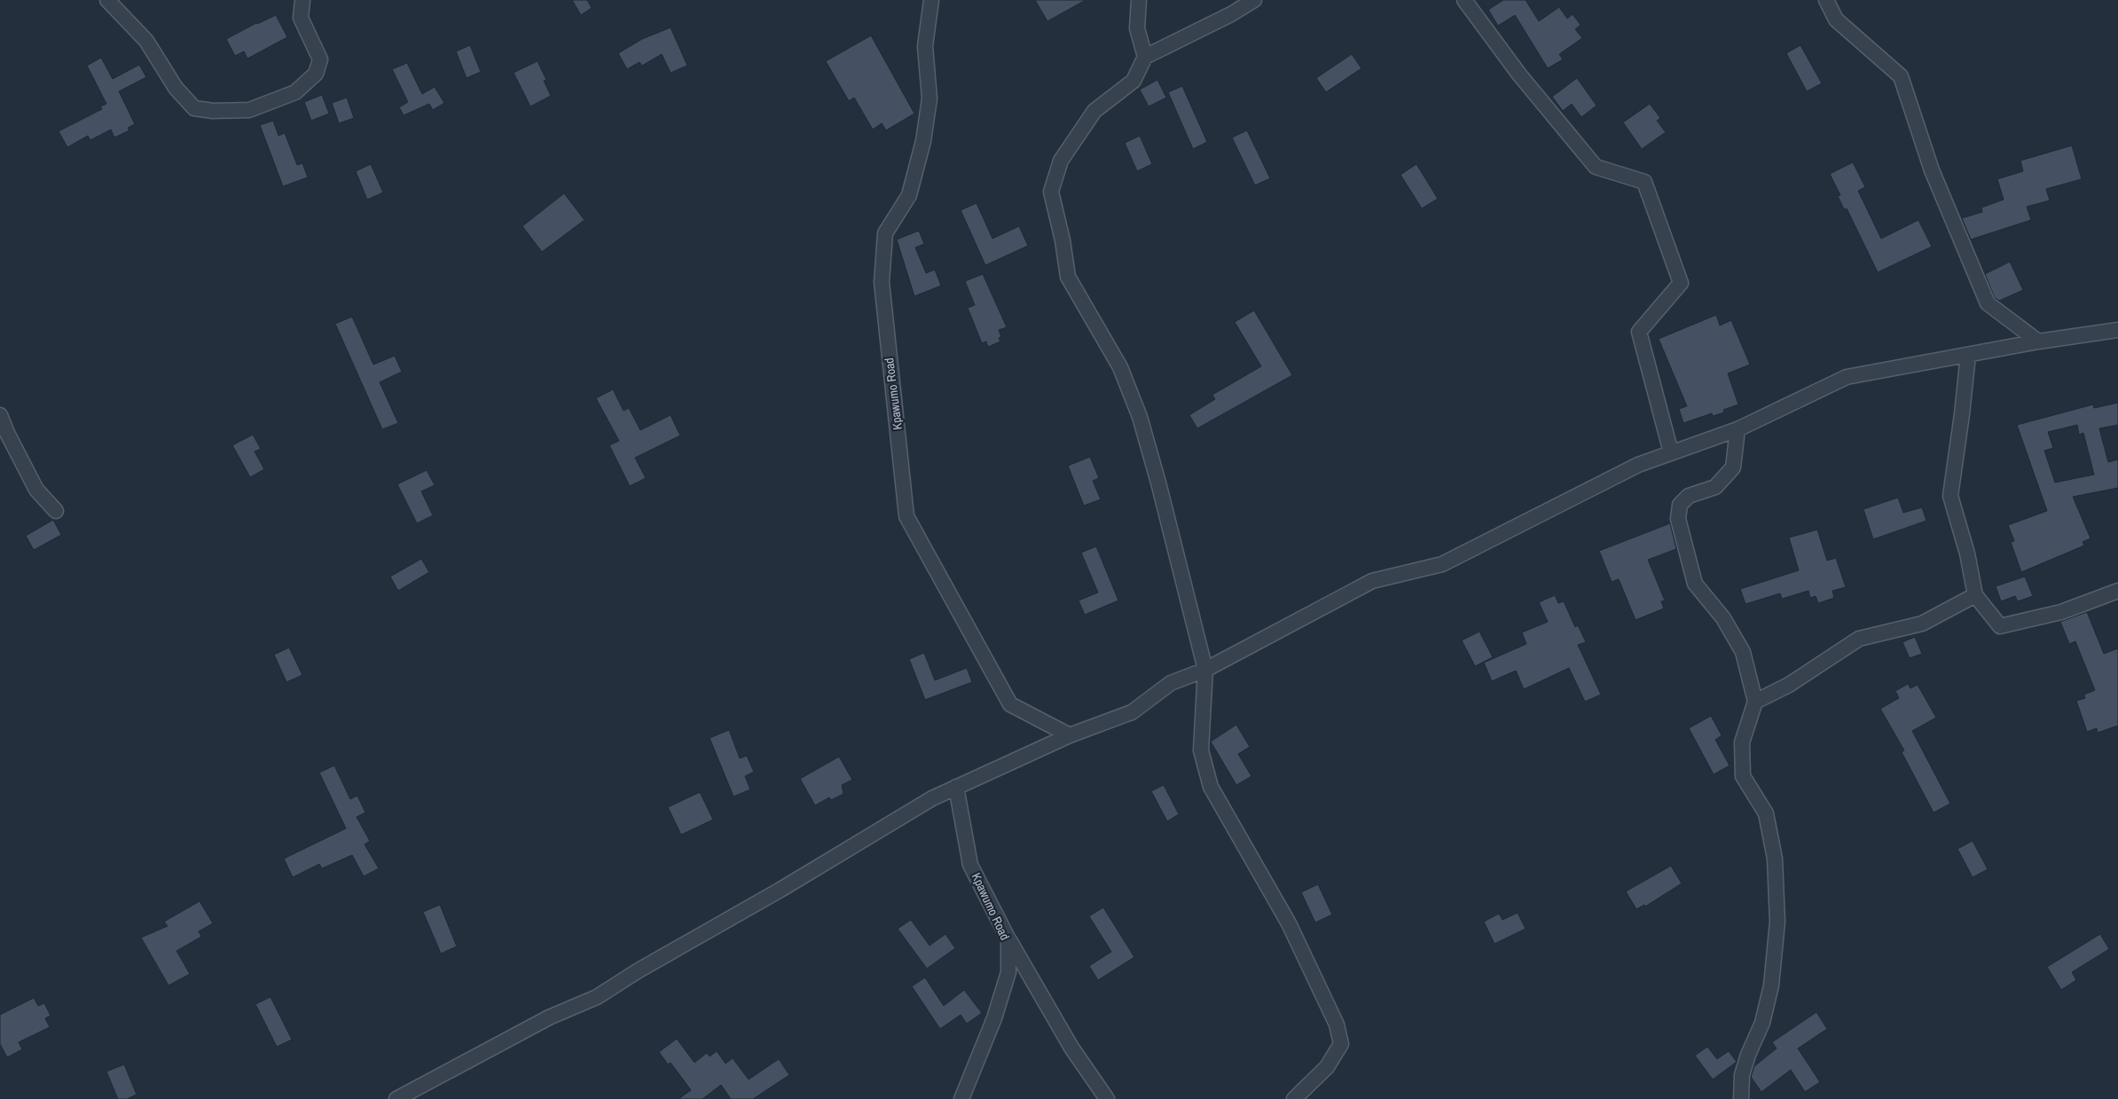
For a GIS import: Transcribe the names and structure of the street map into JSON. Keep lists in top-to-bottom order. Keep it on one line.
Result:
{"streets":{"street":["Kpawumo Road"]}}
